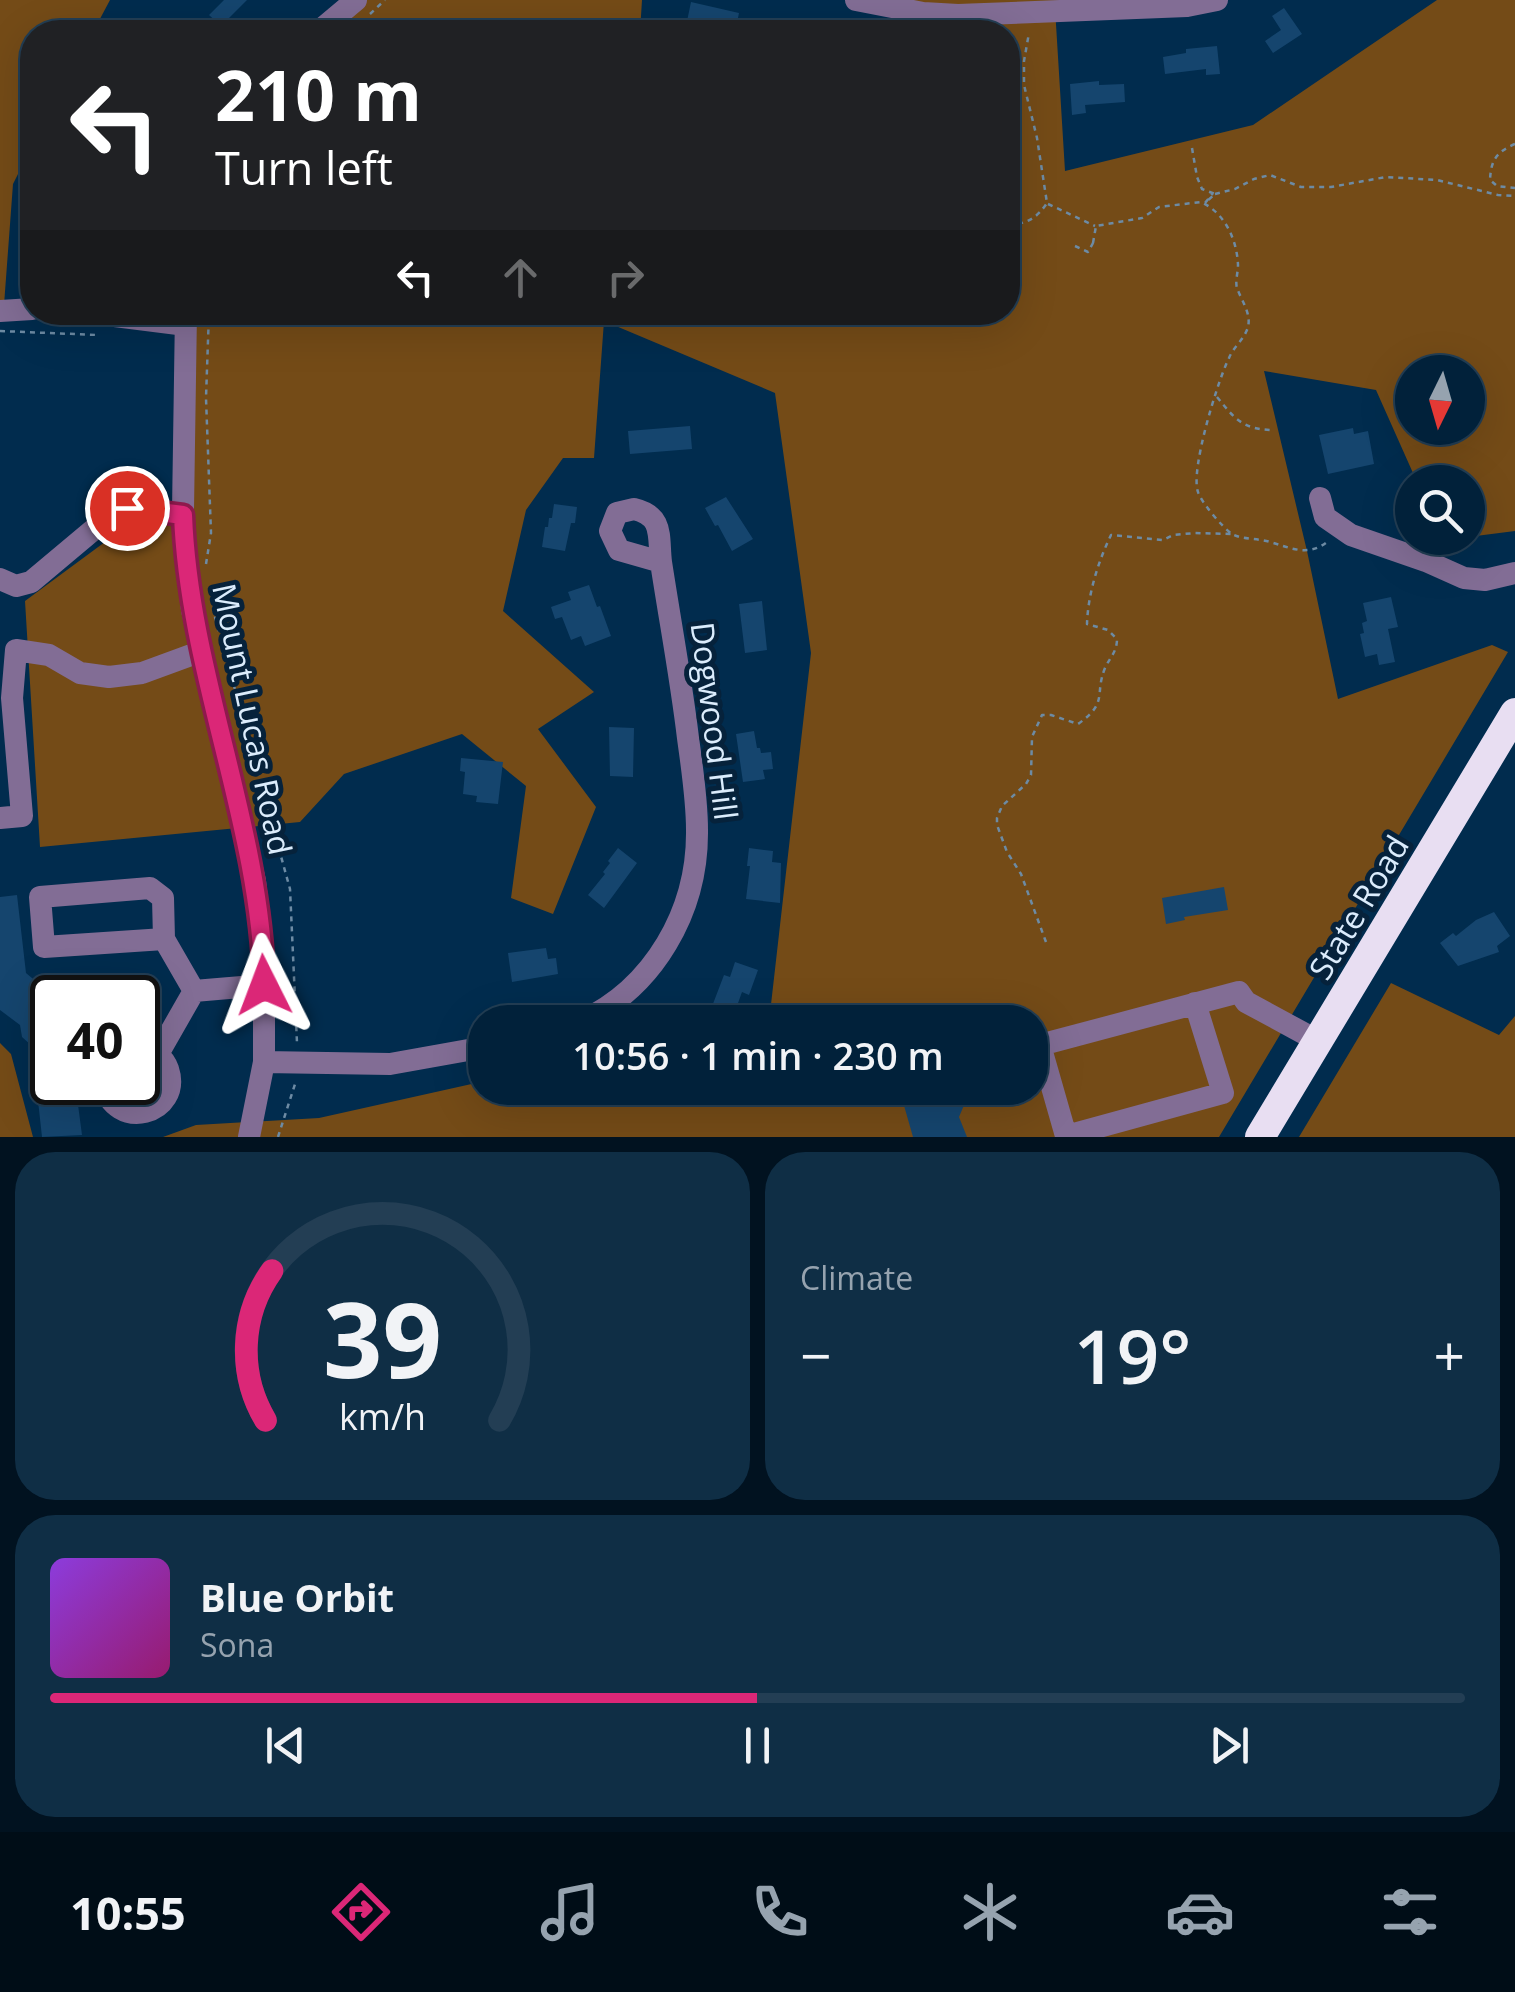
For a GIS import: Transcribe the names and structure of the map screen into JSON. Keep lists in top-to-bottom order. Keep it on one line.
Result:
{"streets":{"highway":["State Road"],"street":["Mount Lucas Road","Dogwood Hill"]},"north":"bottom","page":{"turn":["210 m","Turn left"],"limit":"40","trip":"10:56 · 1 min · 230 m","tile":"Climate","heat":["−","19°","+"],"song":["Blue Orbit","Sona"],"tabs":"10:55","gauge":["39","km/h"]}}
